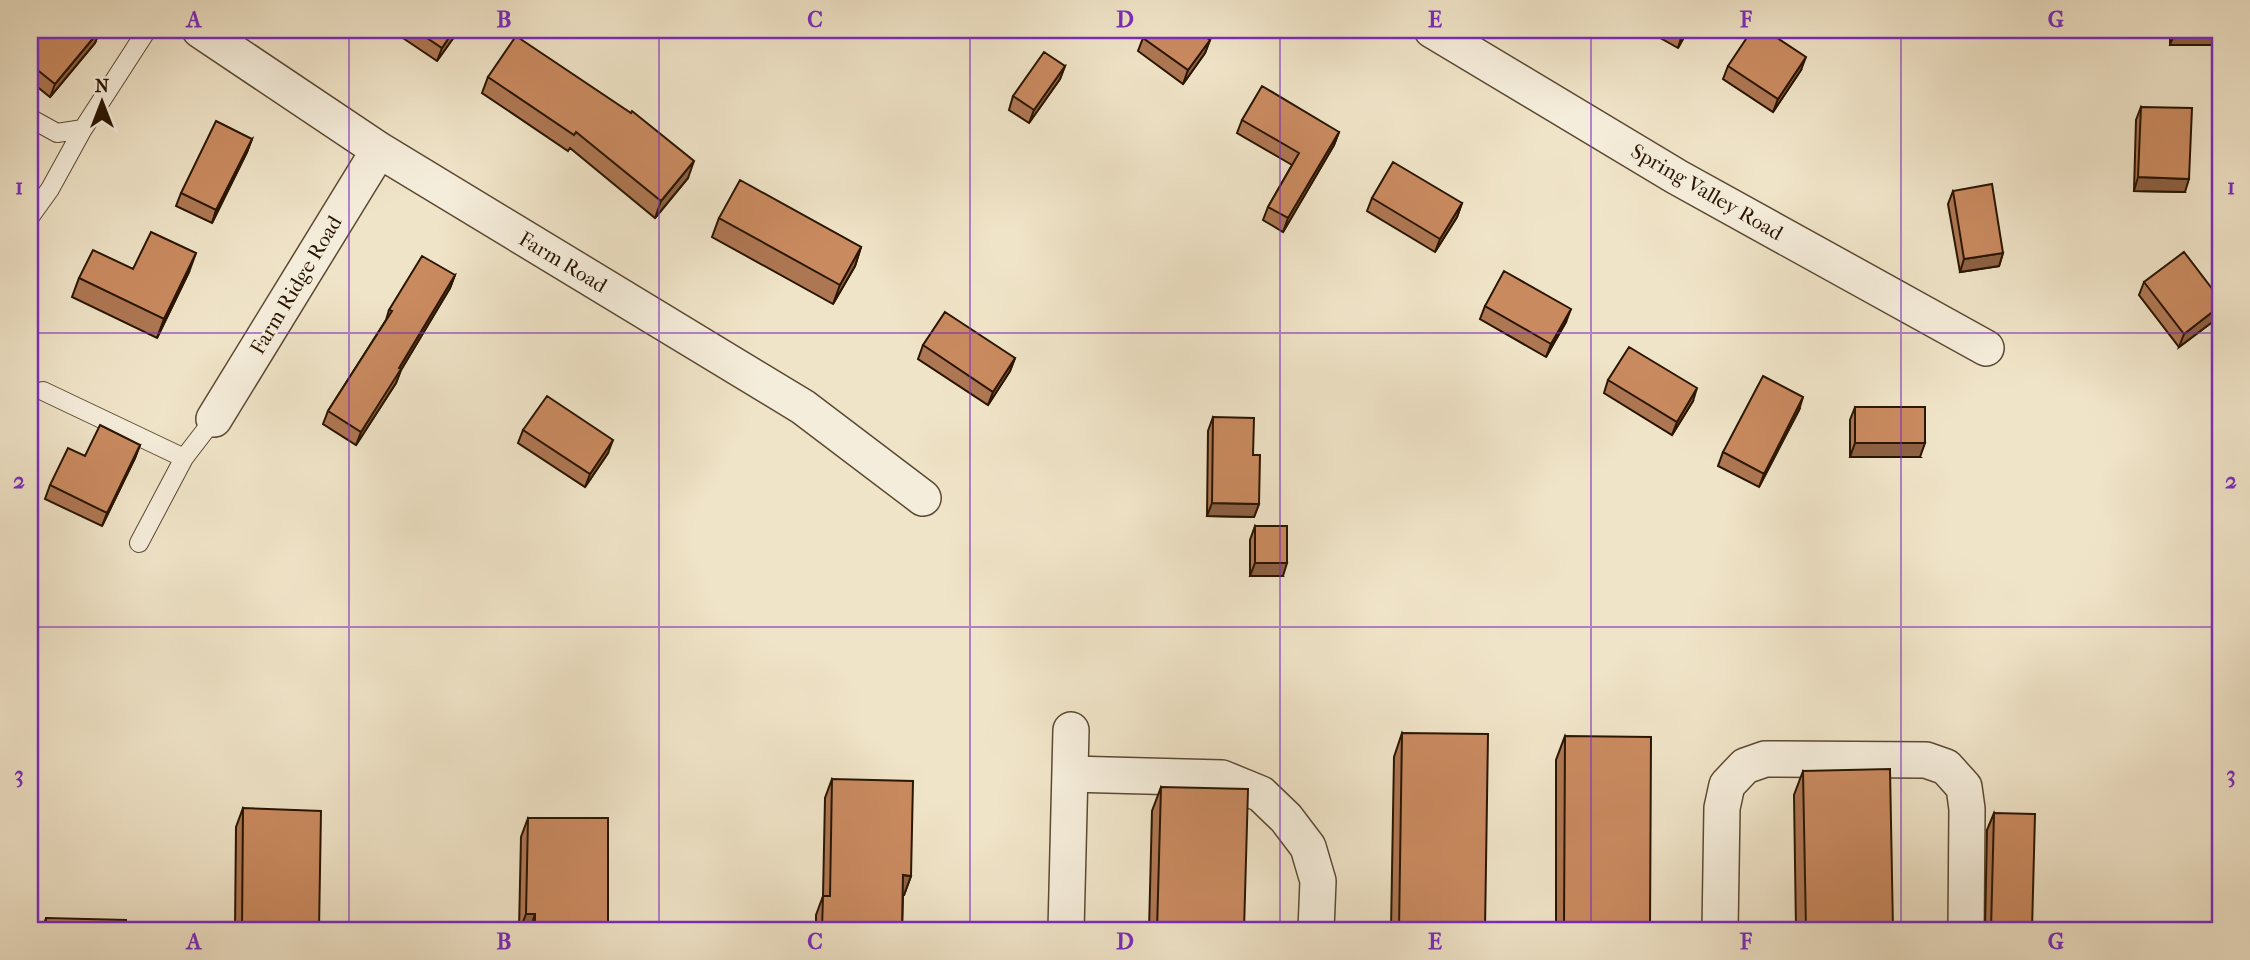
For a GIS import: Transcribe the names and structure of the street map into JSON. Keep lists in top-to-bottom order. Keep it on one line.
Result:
{"streets":{"street":["Spring Valley Road","Farm Road","Farm Ridge Road"]},"crossings":[["Farm Road","Farm Ridge Road"]],"north":"top","grid":{"columns":["A","B","C","D","E","F","G"],"rows":["1","2","3"]}}
